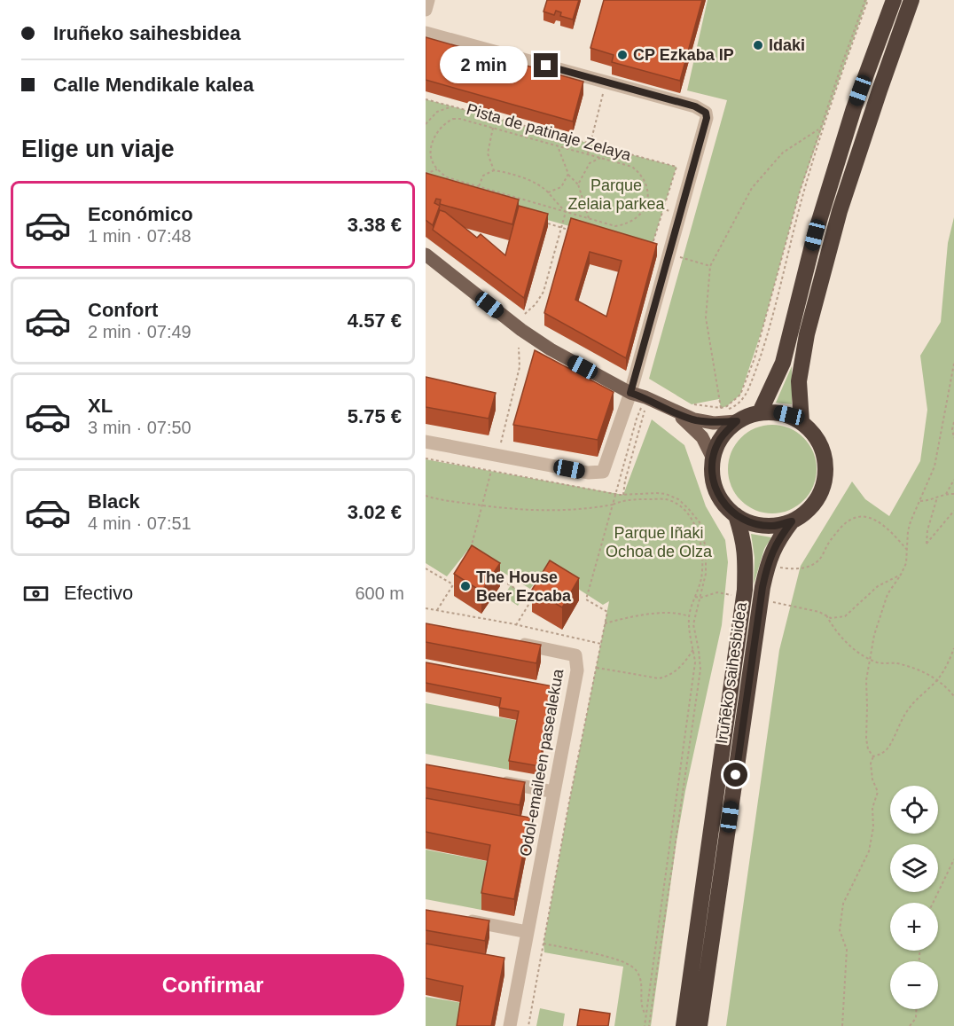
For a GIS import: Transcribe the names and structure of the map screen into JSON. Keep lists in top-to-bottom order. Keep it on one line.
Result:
{"streets":{"highway":["Iruñeko saihesbidea"],"street":["Odol-emaileen pasealekua"],"path":["Pista de patinaje Zelaya"]},"parks":["Parque Zelaia parkea","Parque Iñaki Ochoa de Olza"],"places":["Idaki","CP Ezkaba IP","The House Beer Ezcaba"],"page":{"banner":["Iruñeko saihesbidea","Calle Mendikale kalea"],"bubble":"2 min","heading":"Elige un viaje","list":[{"name":"Económico","note":"1 min · 07:48","value":"3.38 €"},{"name":"Confort","note":"2 min · 07:49","value":"4.57 €"},{"name":"XL","note":"3 min · 07:50","value":"5.75 €"},{"name":"Black","note":"4 min · 07:51","value":"3.02 €"}],"pay":["Efectivo","600 m"],"map_buttons":["+","−"],"buttons":"Confirmar"}}
